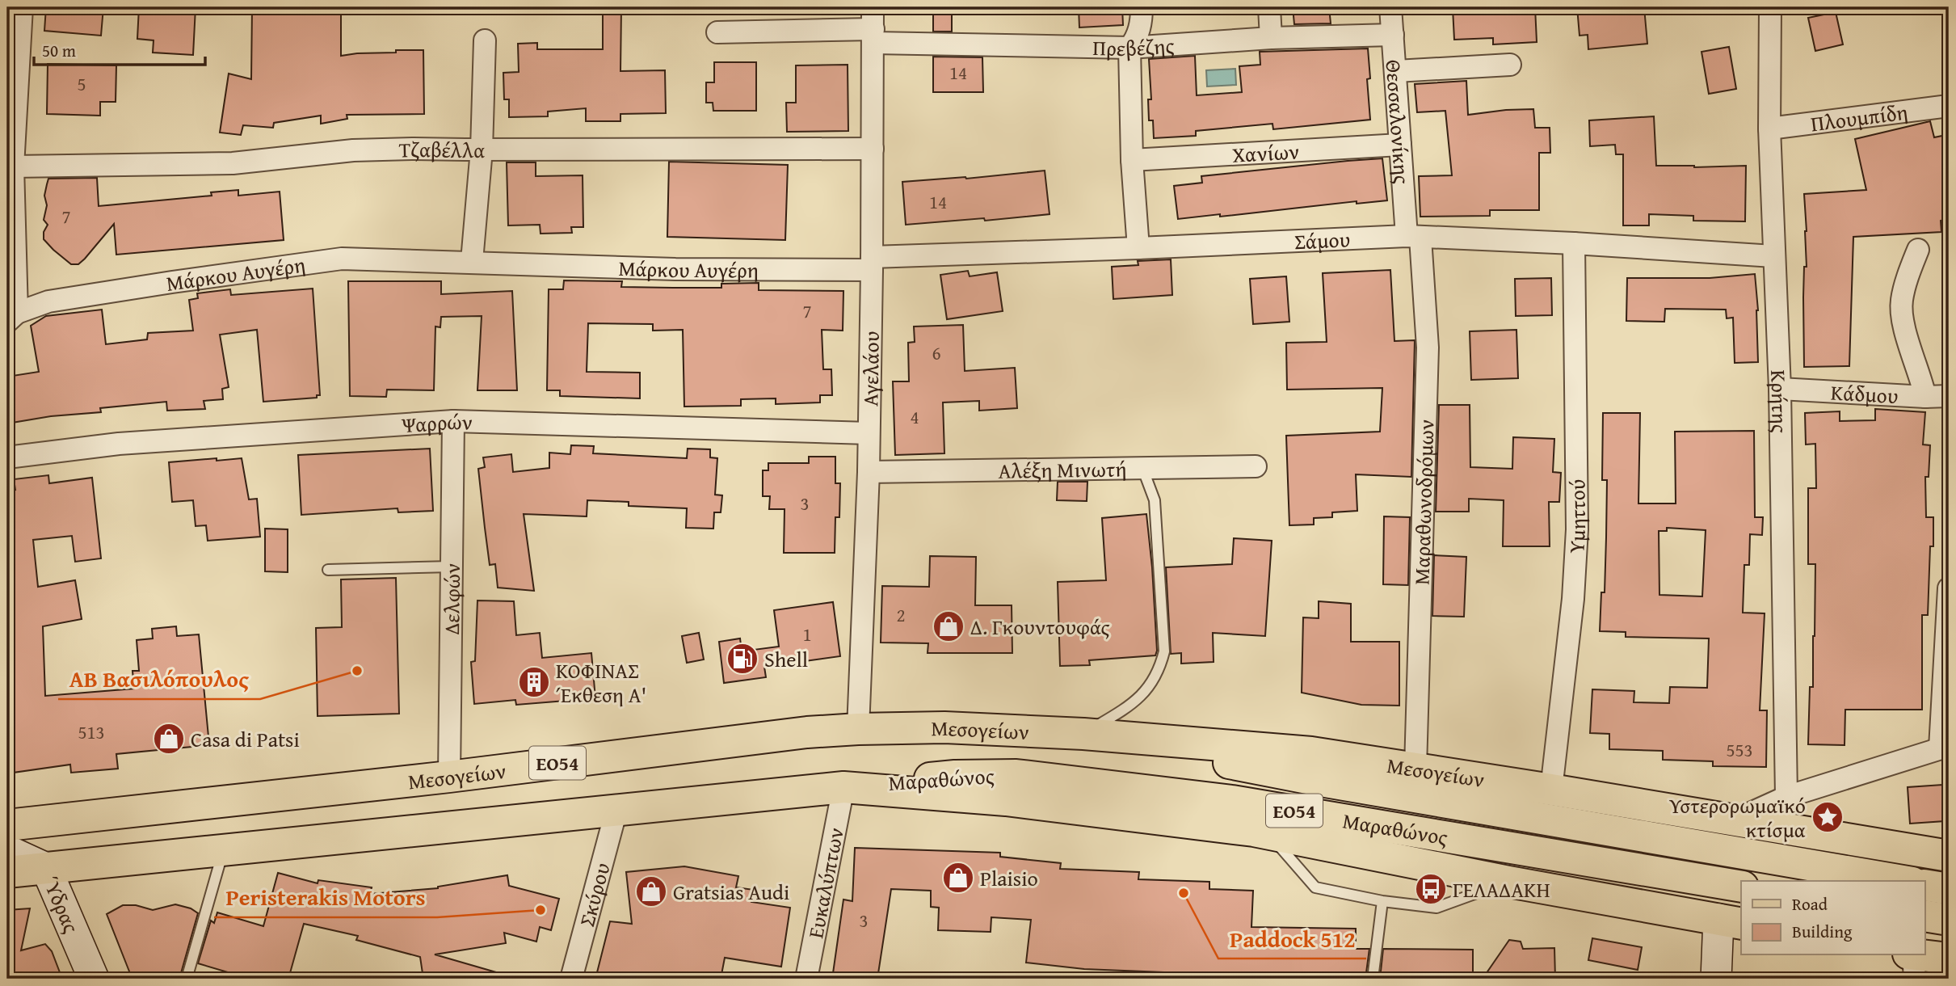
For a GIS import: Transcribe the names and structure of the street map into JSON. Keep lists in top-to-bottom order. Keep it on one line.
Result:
{"streets":{"main road":["Μεσογείων","ΕΟ54","Μαραθώνος"],"street":["Πρεβέζης","Πλουμπίδη","Θεσσαλονίκης","Τζαβέλλα","Χανίων","Σάμου","Μάρκου Αυγέρη","Αγελάου","Κάδμου","Κρήτης","Ψαρρών","Αλέξη Μινωτή","Μαραθωνοδρόμων","Υμηττού","Δελφών","Ευκαλύπτων","Σκύρου","Ύδρας"]},"crossings":[["Πρεβέζης","Θεσσαλονίκης"],["Πρεβέζης","Αγελάου"],["Πλουμπίδη","Κρήτης"],["Θεσσαλονίκης","Χανίων"],["Θεσσαλονίκης","Σάμου"],["Θεσσαλονίκης","Μαραθωνοδρόμων"],["Τζαβέλλα","Αγελάου"],["Σάμου","Μάρκου Αυγέρη"],["Σάμου","Αγελάου"],["Σάμου","Κρήτης"],["Σάμου","Μαραθωνοδρόμων"],["Σάμου","Υμηττού"],["Μάρκου Αυγέρη","Αγελάου"],["Αγελάου","Ψαρρών"],["Αγελάου","Αλέξη Μινωτή"],["Αγελάου","Μεσογείων"],["Κάδμου","Κρήτης"],["Ψαρρών","Δελφών"],["Μαραθωνοδρόμων","Μεσογείων"],["Υμηττού","Μεσογείων"],["Δελφών","Μεσογείων"],["Μεσογείων","Μαραθώνος"],["ΕΟ54","Μαραθώνος"],["ΕΟ54","Ευκαλύπτων"],["ΕΟ54","Σκύρου"],["ΕΟ54","Ύδρας"],["Μαραθώνος","Ευκαλύπτων"]],"places":{"shop":["Δ. Γκουντουφάς","Casa di Patsi","Plaisio","Gratsias Audi"],"fuel station":["Shell"],"other":["ΑΒ Βασιλόπουλος","Paddock 512","Peristerakis Motors"],"building":["ΚΟΦΙΝΑΣ Έκθεση Α'"],"place":["Υστερορωμαϊκό κτίσμα"],"bus stop":["ΓΕΛΑΔΑΚΗ"]},"house_numbers":["14","5","14","7","7","6","4","3","2","1","513","553","3"],"legend":["Road","Building"],"scale_bar":"50 m"}
